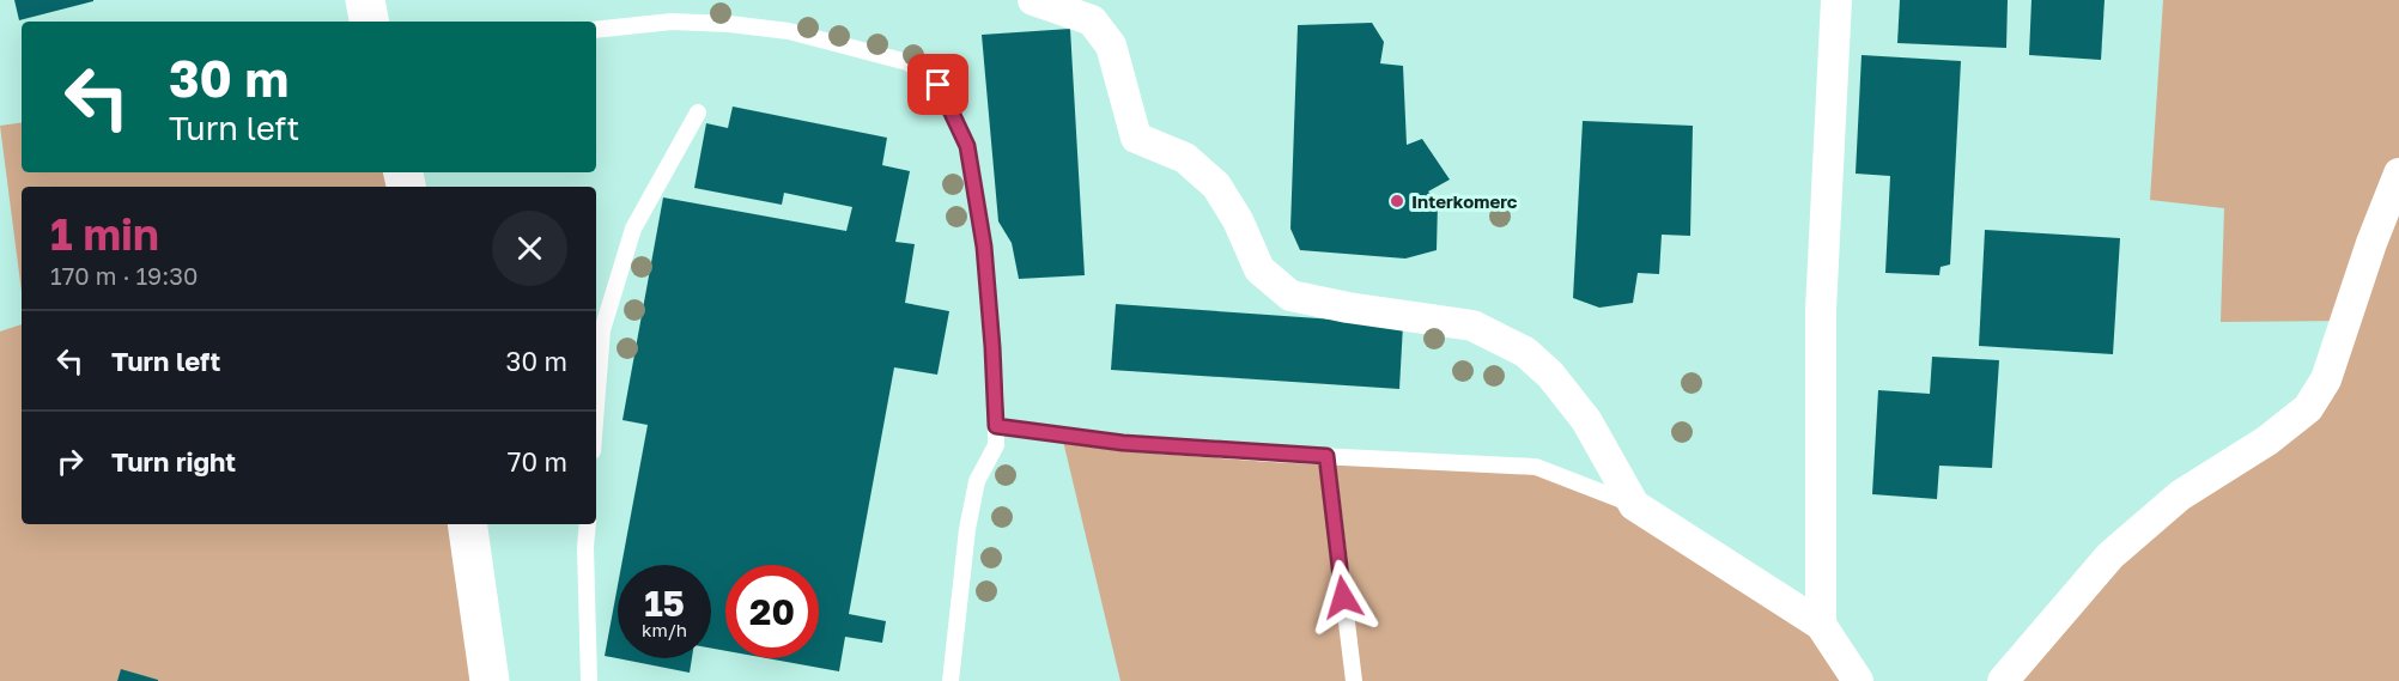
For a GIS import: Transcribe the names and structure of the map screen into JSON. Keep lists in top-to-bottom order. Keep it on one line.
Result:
{"places":["Interkomerc"],"page":{"turn":["30 m","Turn left"],"heading":["1 min","170 m · 19:30"],"list":[{"name":"Turn left","value":"30 m"},{"name":"Turn right","value":"70 m"}],"speed":"15 km/h","limit":"20"}}
